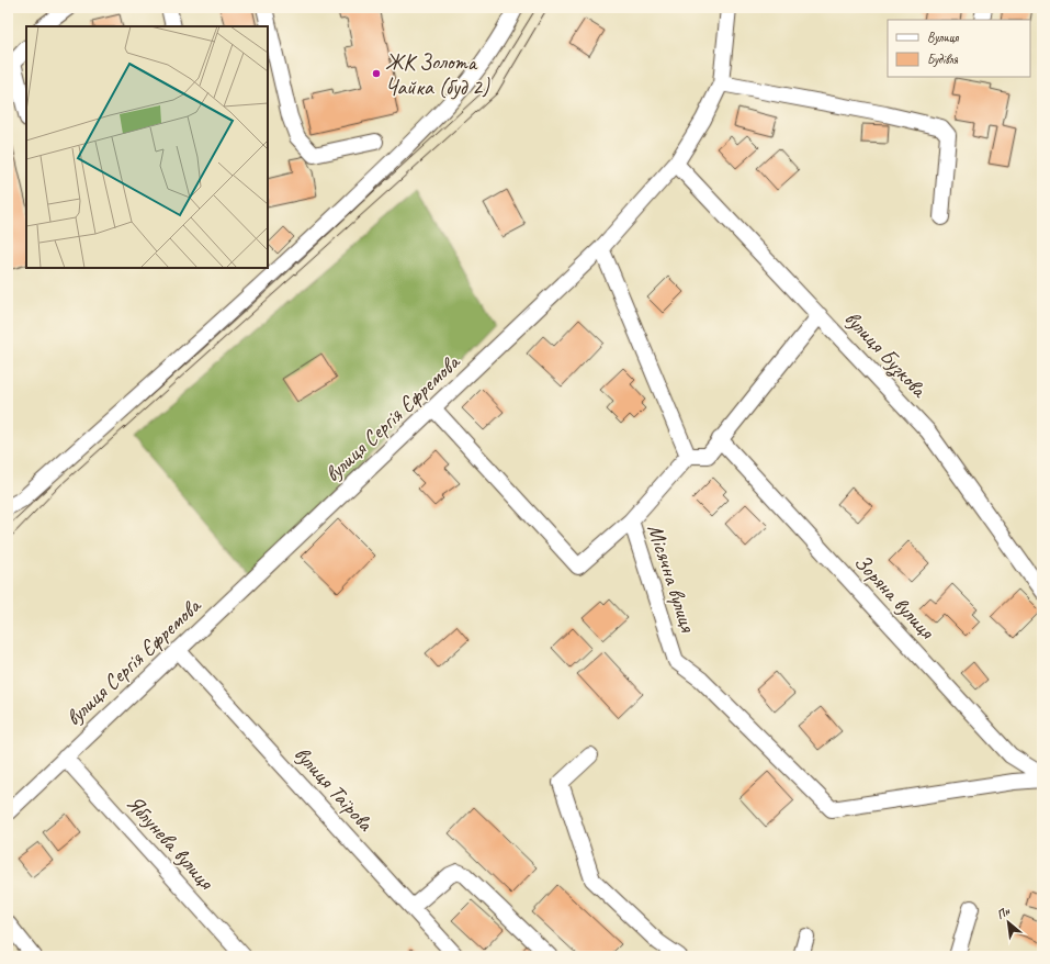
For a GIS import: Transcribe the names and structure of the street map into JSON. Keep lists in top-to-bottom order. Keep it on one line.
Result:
{"streets":{"street":["вулиця Бузкова","вулиця Сергія Єфремова","Місячна вулиця","Зоряна вулиця","вулиця Таїрова","Яблунева вулиця"]},"crossings":[["вулиця Бузкова","вулиця Сергія Єфремова"],["вулиця Сергія Єфремова","Місячна вулиця"],["вулиця Сергія Єфремова","вулиця Таїрова"],["вулиця Сергія Єфремова","Яблунева вулиця"]],"places":["ЖК Золота Чайка (буд 2)"],"legend":["Вулиця","Будівля"],"north":"top left"}
